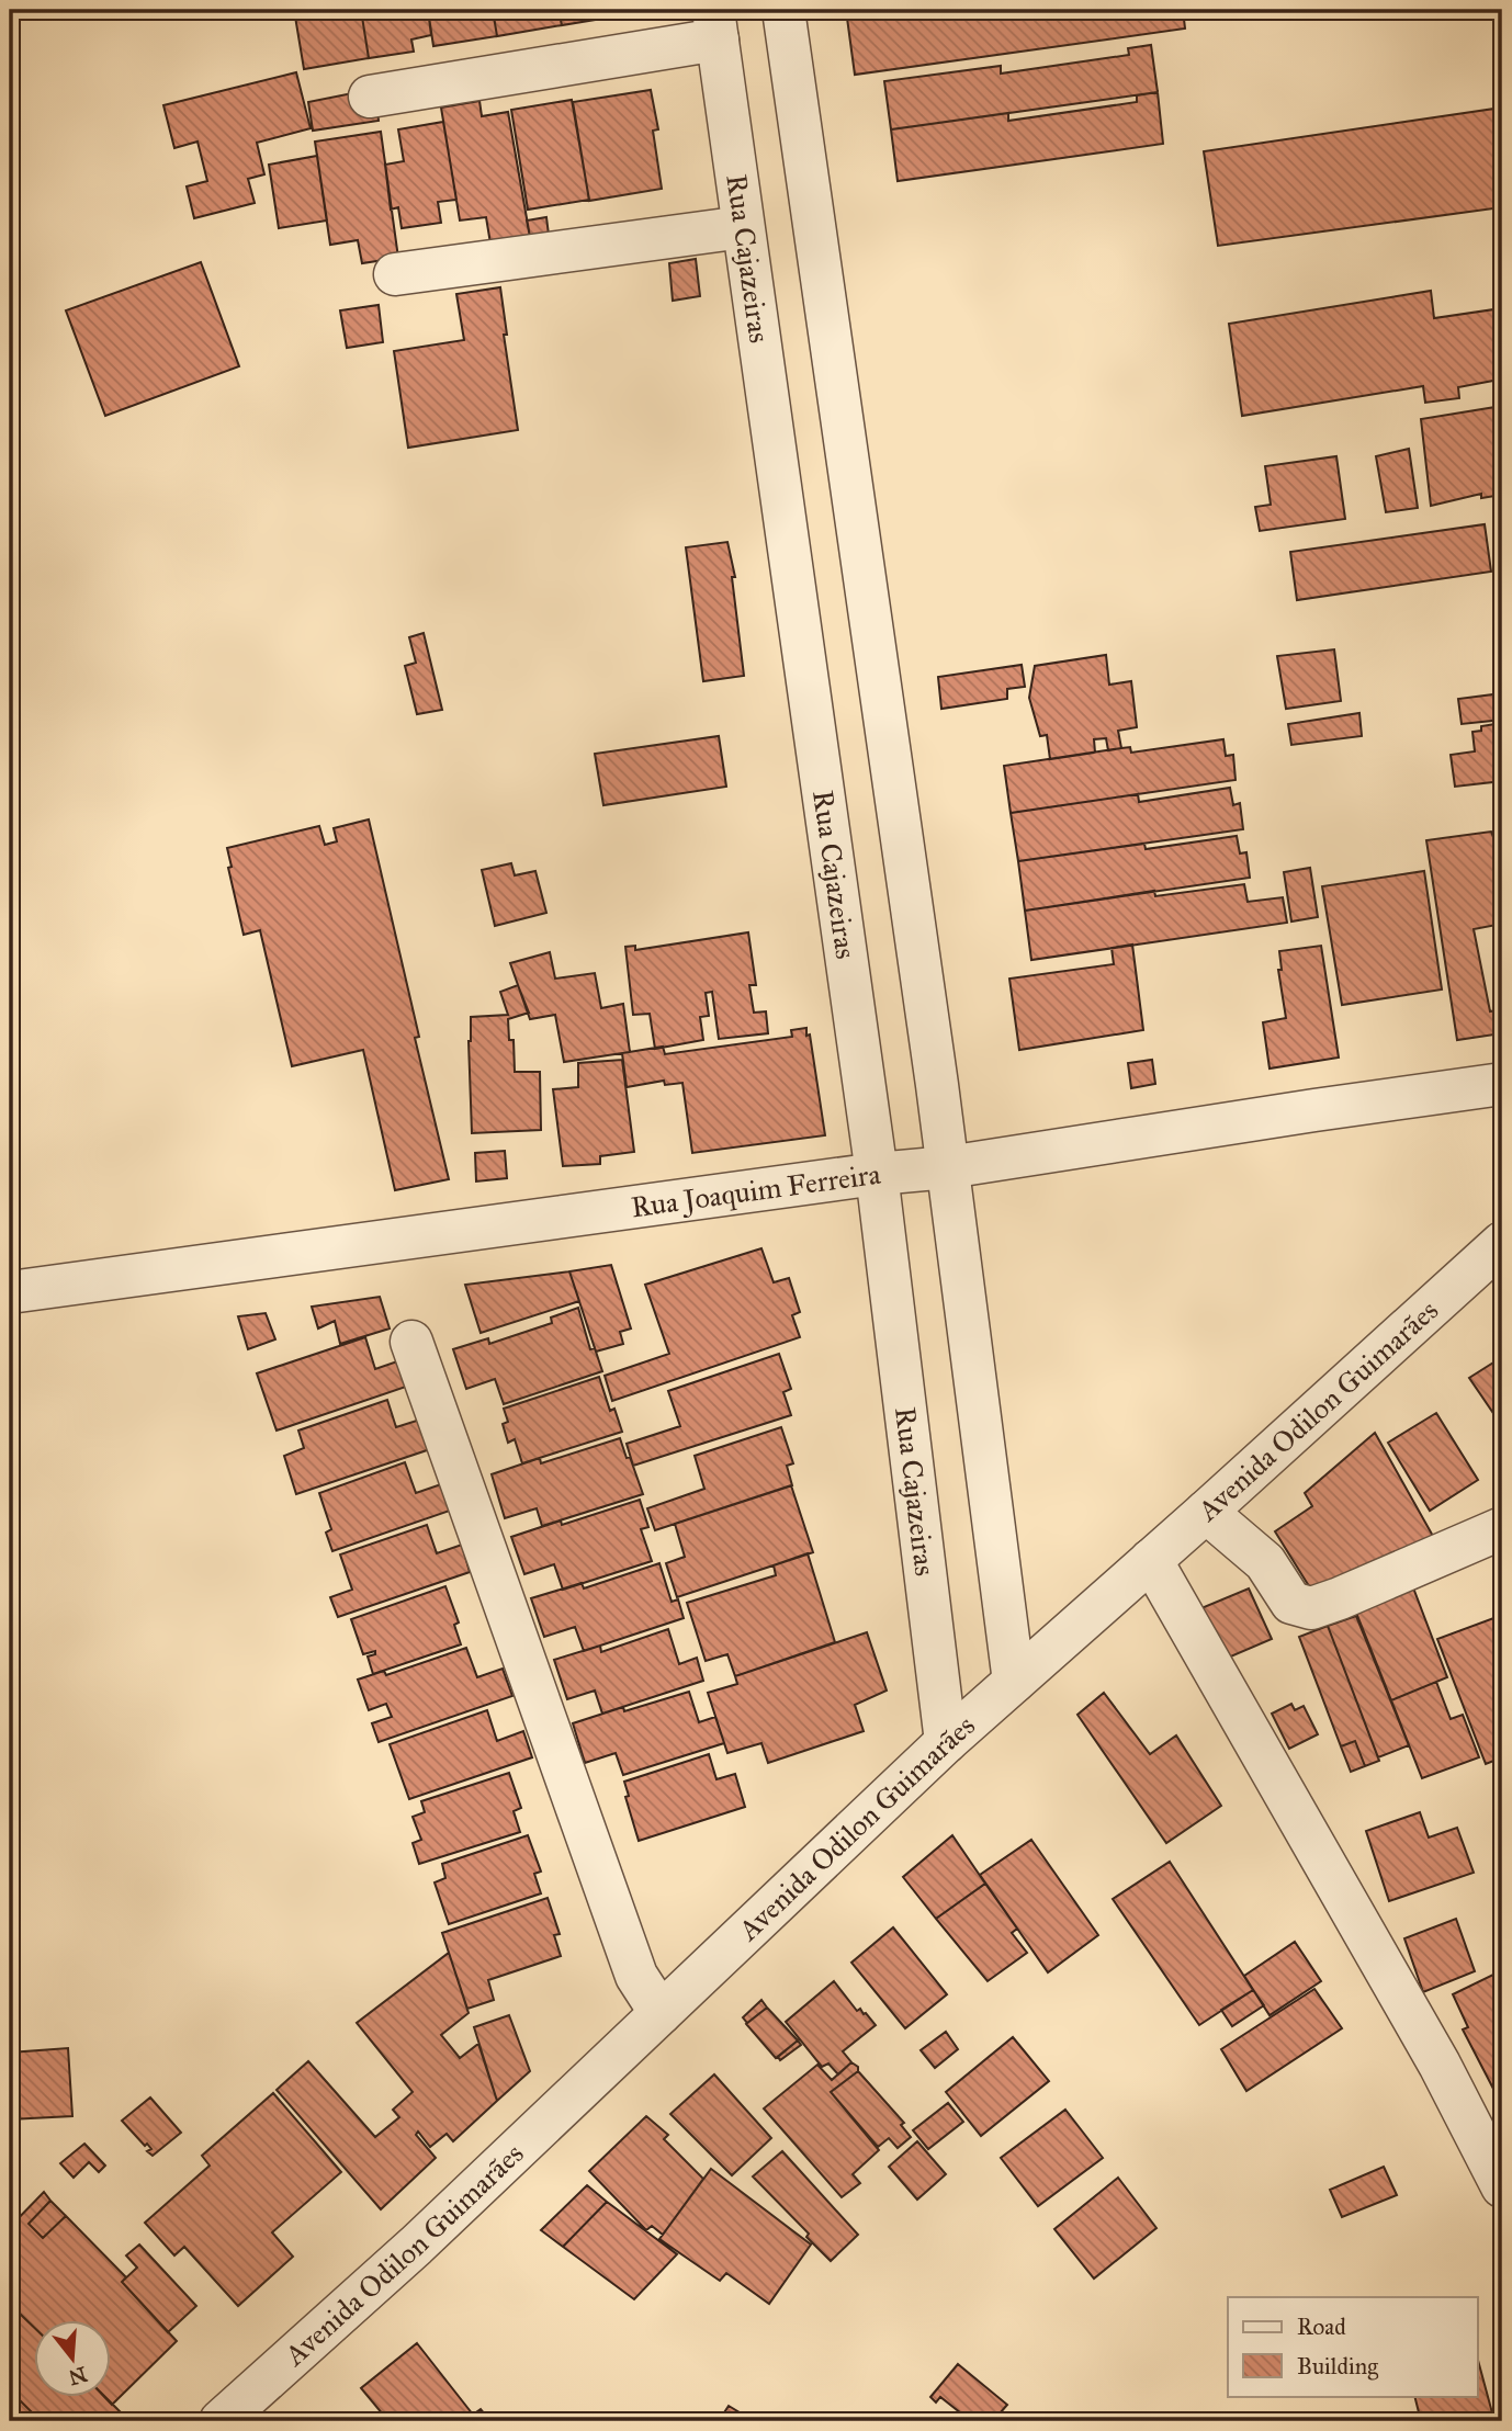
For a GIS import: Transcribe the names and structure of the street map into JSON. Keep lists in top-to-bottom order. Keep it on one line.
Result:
{"streets":{"street":["Rua Cajazeiras","Rua Joaquim Ferreira","Avenida Odilon Guimarães"]},"crossings":[["Rua Cajazeiras","Rua Joaquim Ferreira"],["Rua Cajazeiras","Avenida Odilon Guimarães"]],"legend":["Road","Building"],"north":"bottom"}
